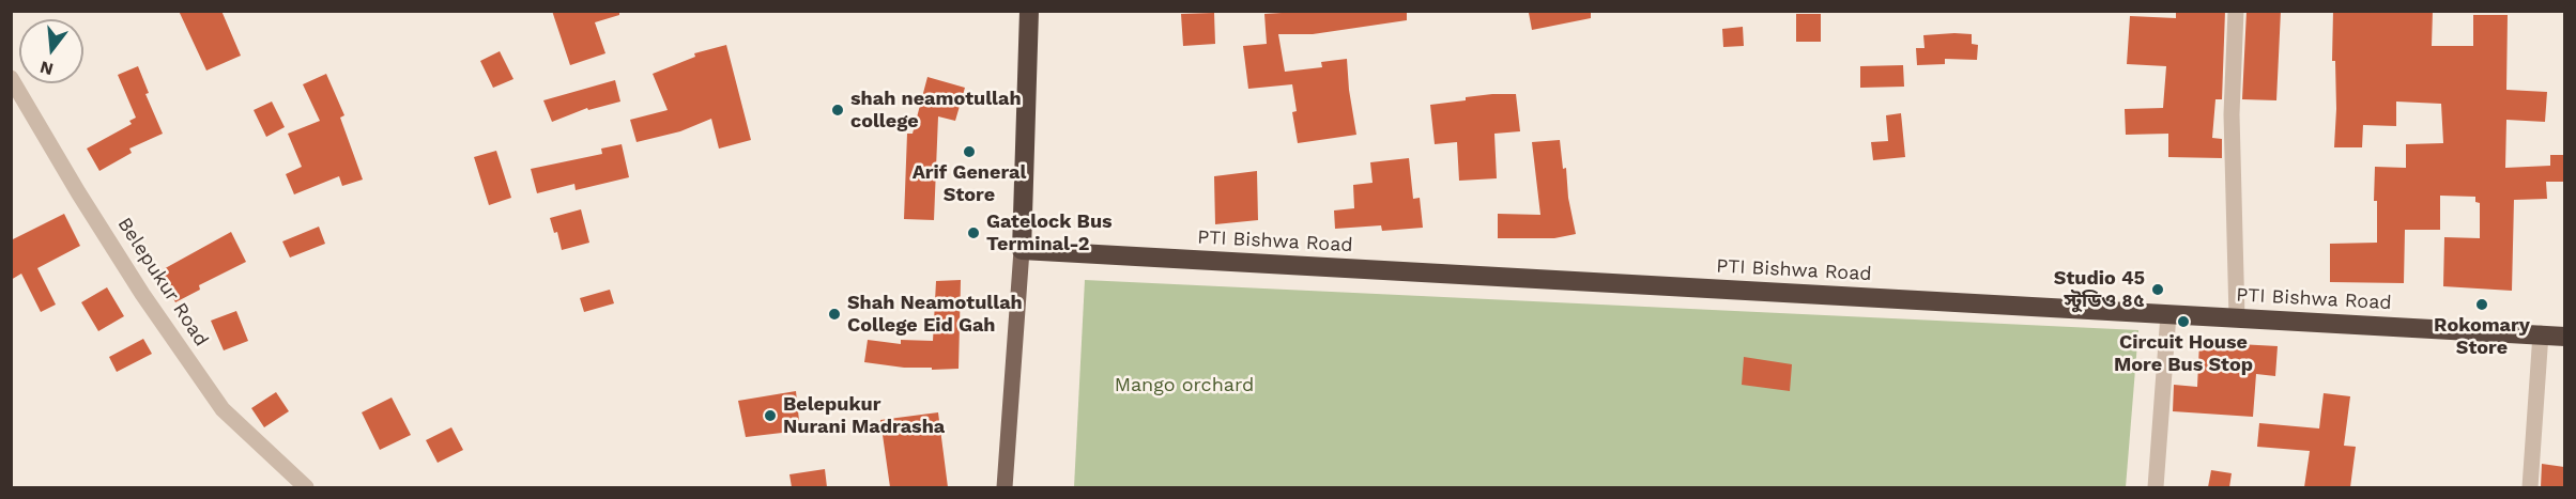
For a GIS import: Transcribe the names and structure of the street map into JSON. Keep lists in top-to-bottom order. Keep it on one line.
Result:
{"streets":{"highway":["PTI Bishwa Road"],"street":["Belepukur Road"]},"parks":["Mango orchard"],"places":["shah neamotullah college","Arif General Store","Gatelock Bus Terminal-2","Studio 45 স্টুডিও ৪৫","Rokomary Store","Shah Neamotullah College Eid Gah","Circuit House More Bus Stop","Belepukur Nurani Madrasha"],"north":"bottom"}
